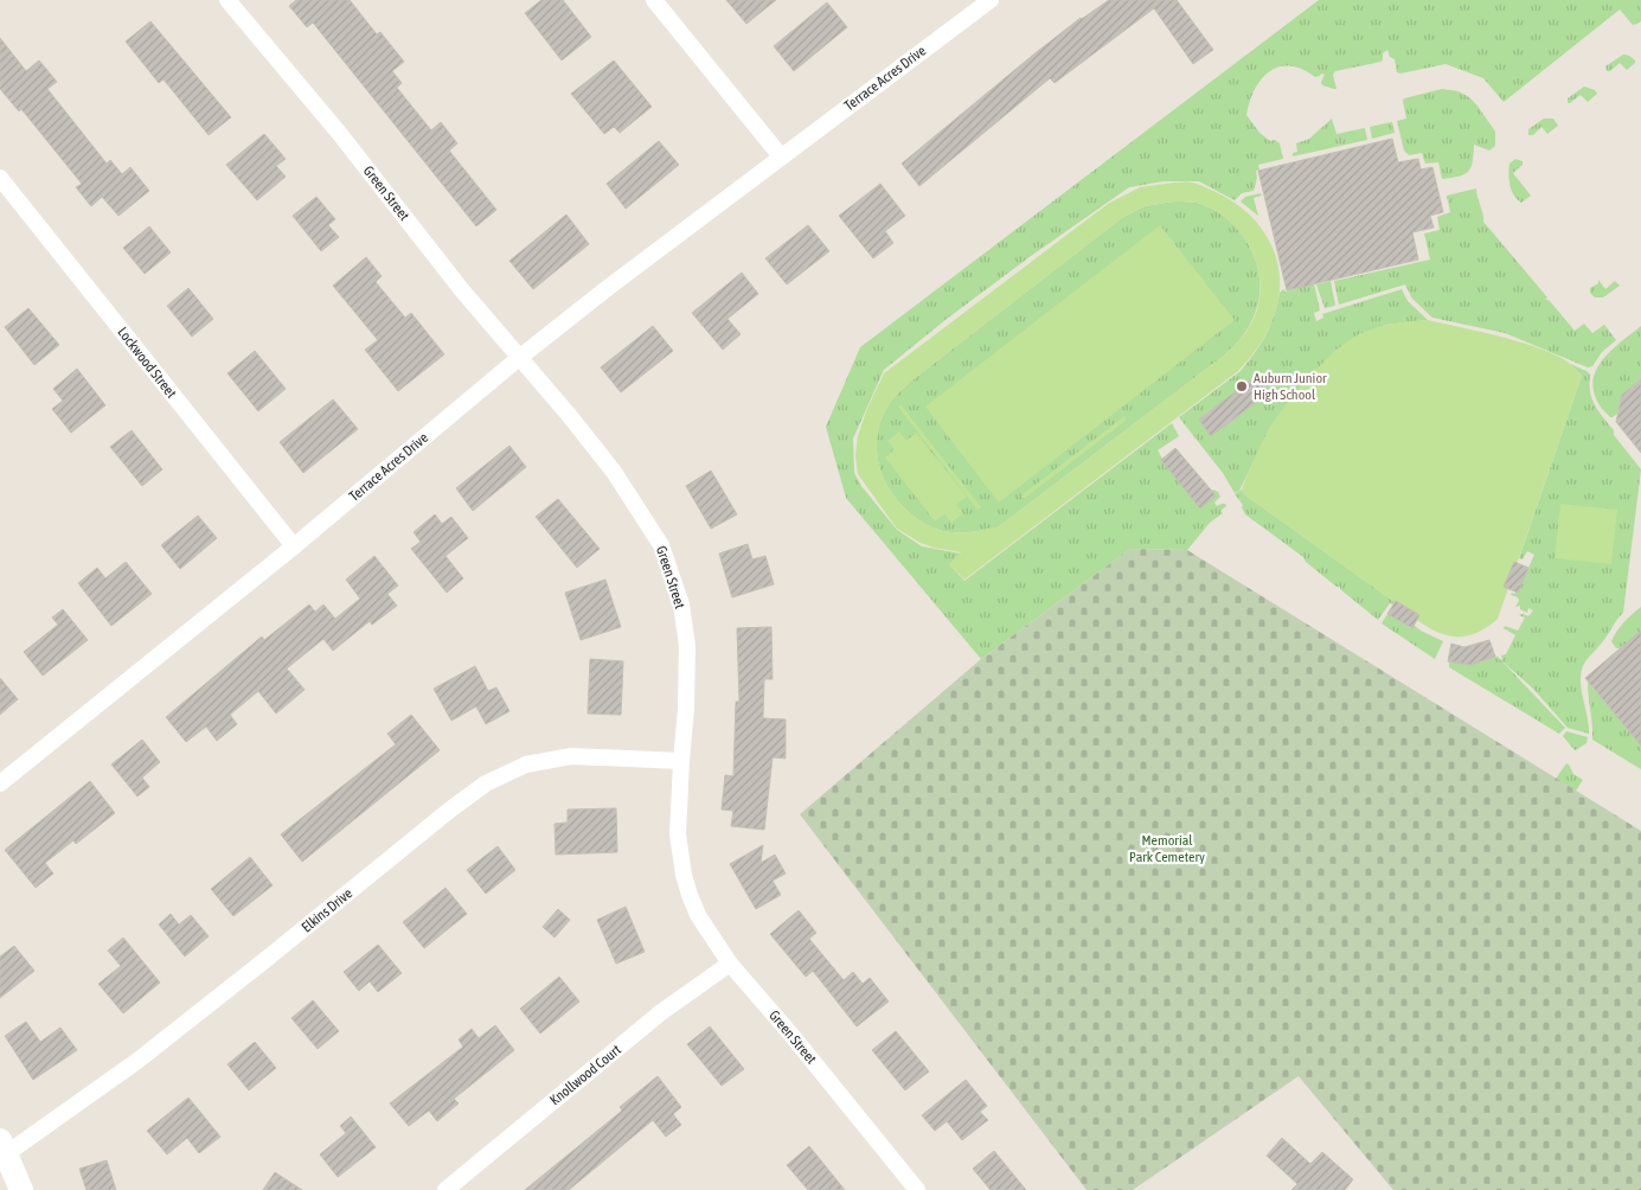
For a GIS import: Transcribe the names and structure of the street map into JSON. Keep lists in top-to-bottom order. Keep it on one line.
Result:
{"streets":{"street":["Terrace Acres Drive","Green Street","Lockwood Street","Elkins Drive","Knollwood Court"]},"crossings":[["Terrace Acres Drive","Green Street"],["Terrace Acres Drive","Lockwood Street"],["Green Street","Elkins Drive"],["Green Street","Knollwood Court"]],"parks":["Memorial Park Cemetery"],"places":["Auburn Junior High School"]}
